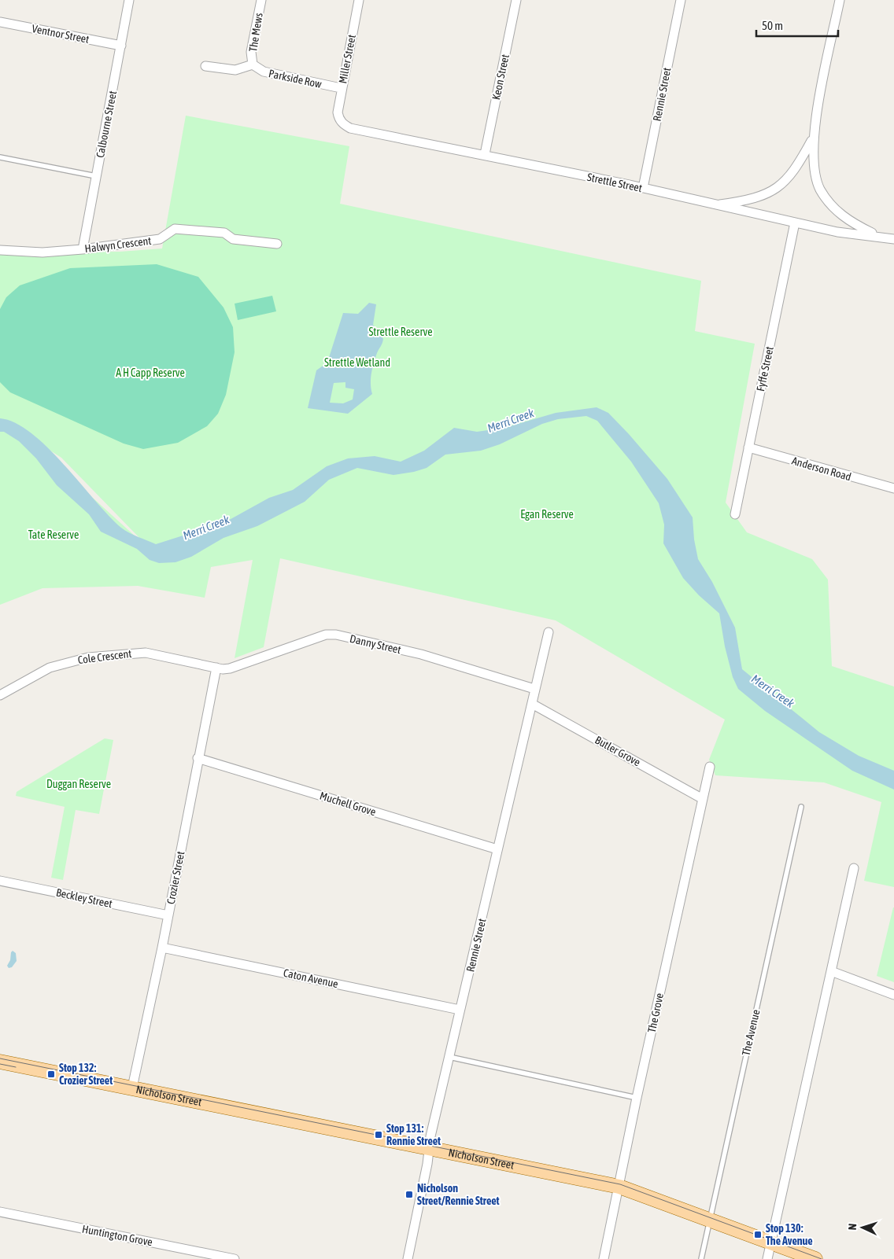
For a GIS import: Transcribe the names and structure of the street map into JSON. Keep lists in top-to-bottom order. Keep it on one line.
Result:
{"streets":{"main road":["Nicholson Street"],"street":["The Mews","Ventnor Street","Miller Street","Keon Street","Parkside Row","Rennie Street","Calbourne Street","Strettle Street","Halwyn Crescent","Fyffe Street","Anderson Road","Danny Street","Cole Crescent","Butler Grove","Muchell Grove","Crozier Street","Beckley Street","Caton Avenue","The Grove","Huntington Grove"],"lane":["The Avenue"]},"crossings":[["The Mews","Parkside Row"],["Ventnor Street","Calbourne Street"],["Miller Street","Parkside Row"],["Miller Street","Strettle Street"],["Keon Street","Strettle Street"],["Rennie Street","Strettle Street"],["Rennie Street","Danny Street"],["Rennie Street","Butler Grove"],["Rennie Street","Muchell Grove"],["Rennie Street","Caton Avenue"],["Rennie Street","Nicholson Street"],["Calbourne Street","Halwyn Crescent"],["Strettle Street","Fyffe Street"],["Fyffe Street","Anderson Road"],["Danny Street","Cole Crescent"],["Danny Street","Crozier Street"],["Cole Crescent","Crozier Street"],["Butler Grove","The Grove"],["Muchell Grove","Crozier Street"],["Crozier Street","Beckley Street"],["Crozier Street","Caton Avenue"],["Crozier Street","Nicholson Street"],["The Grove","Nicholson Street"],["The Avenue","Nicholson Street"]],"water":["Merri Creek"],"parks":["Strettle Reserve","Strettle Wetland","A H Capp Reserve","Egan Reserve","Tate Reserve","Duggan Reserve"],"places":{"transit":["Stop 132: Crozier Street","Stop 131: Rennie Street","Nicholson Street/Rennie Street","Stop 130: The Avenue"]},"scale_bar":"50 m","north":"left"}
